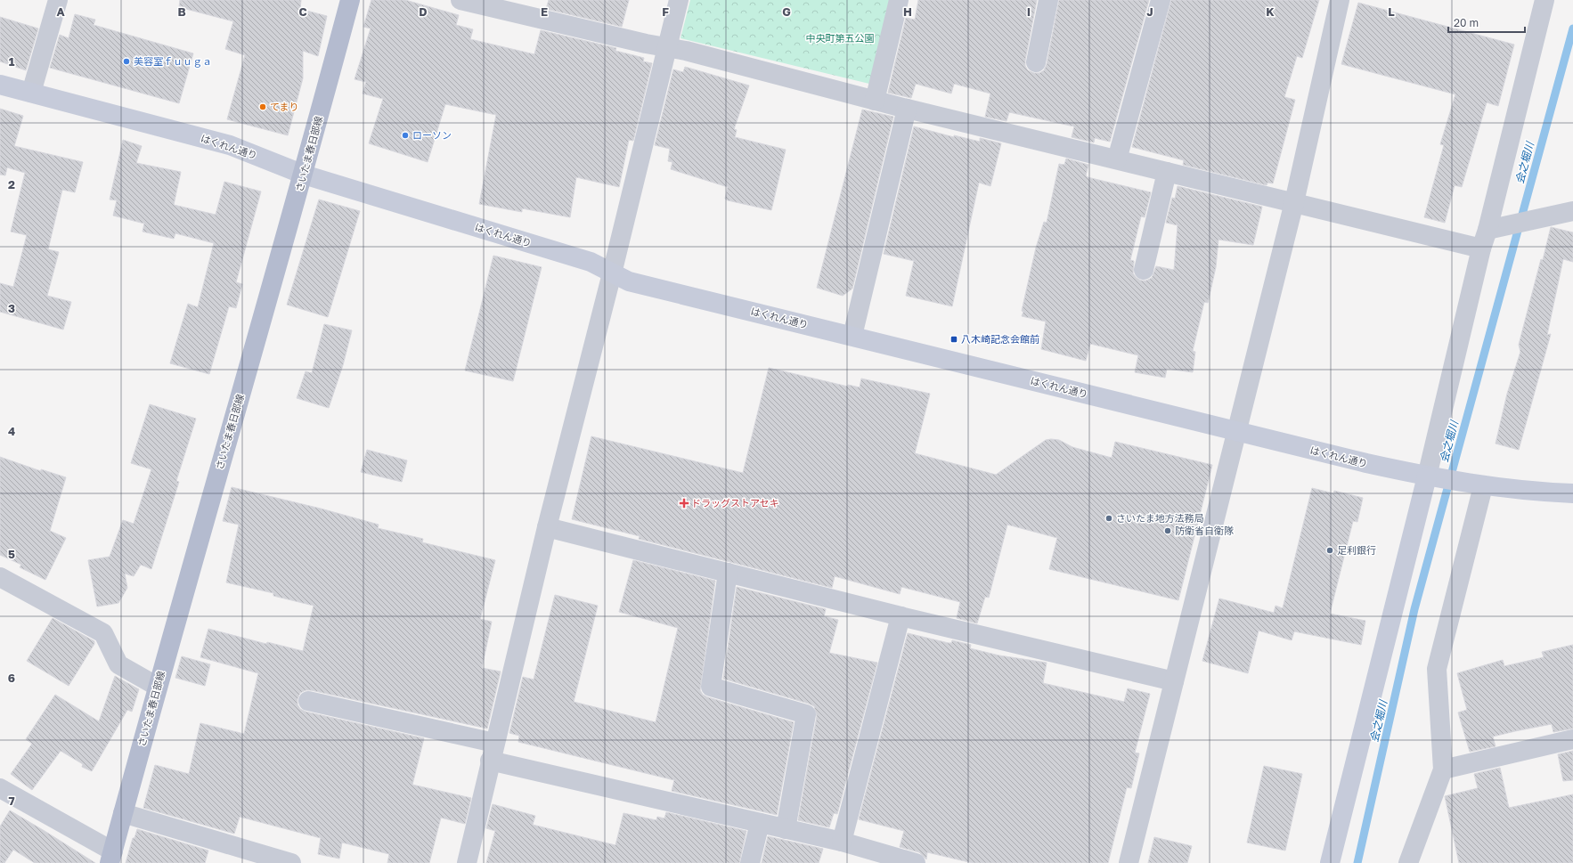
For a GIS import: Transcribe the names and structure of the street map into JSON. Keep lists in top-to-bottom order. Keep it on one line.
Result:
{"streets":{"main road":["さいたま春日部線"],"street":["はくれん通り"]},"crossings":[["はくれん通り","さいたま春日部線"]],"water":["会之堀川"],"parks":["中央町第五公園"],"places":{"other":["美容室ｆｕｕｇａ","てまり","ローソン","さいたま地方法務局","防衛省自衛隊","足利銀行"],"transit":["八木崎記念会館前"],"health":["ドラッグストアセキ"]},"scale_bar":"20 m","grid":{"columns":["A","B","C","D","E","F","G","H","I","J","K","L"],"rows":["1","2","3","4","5","6","7"]}}
